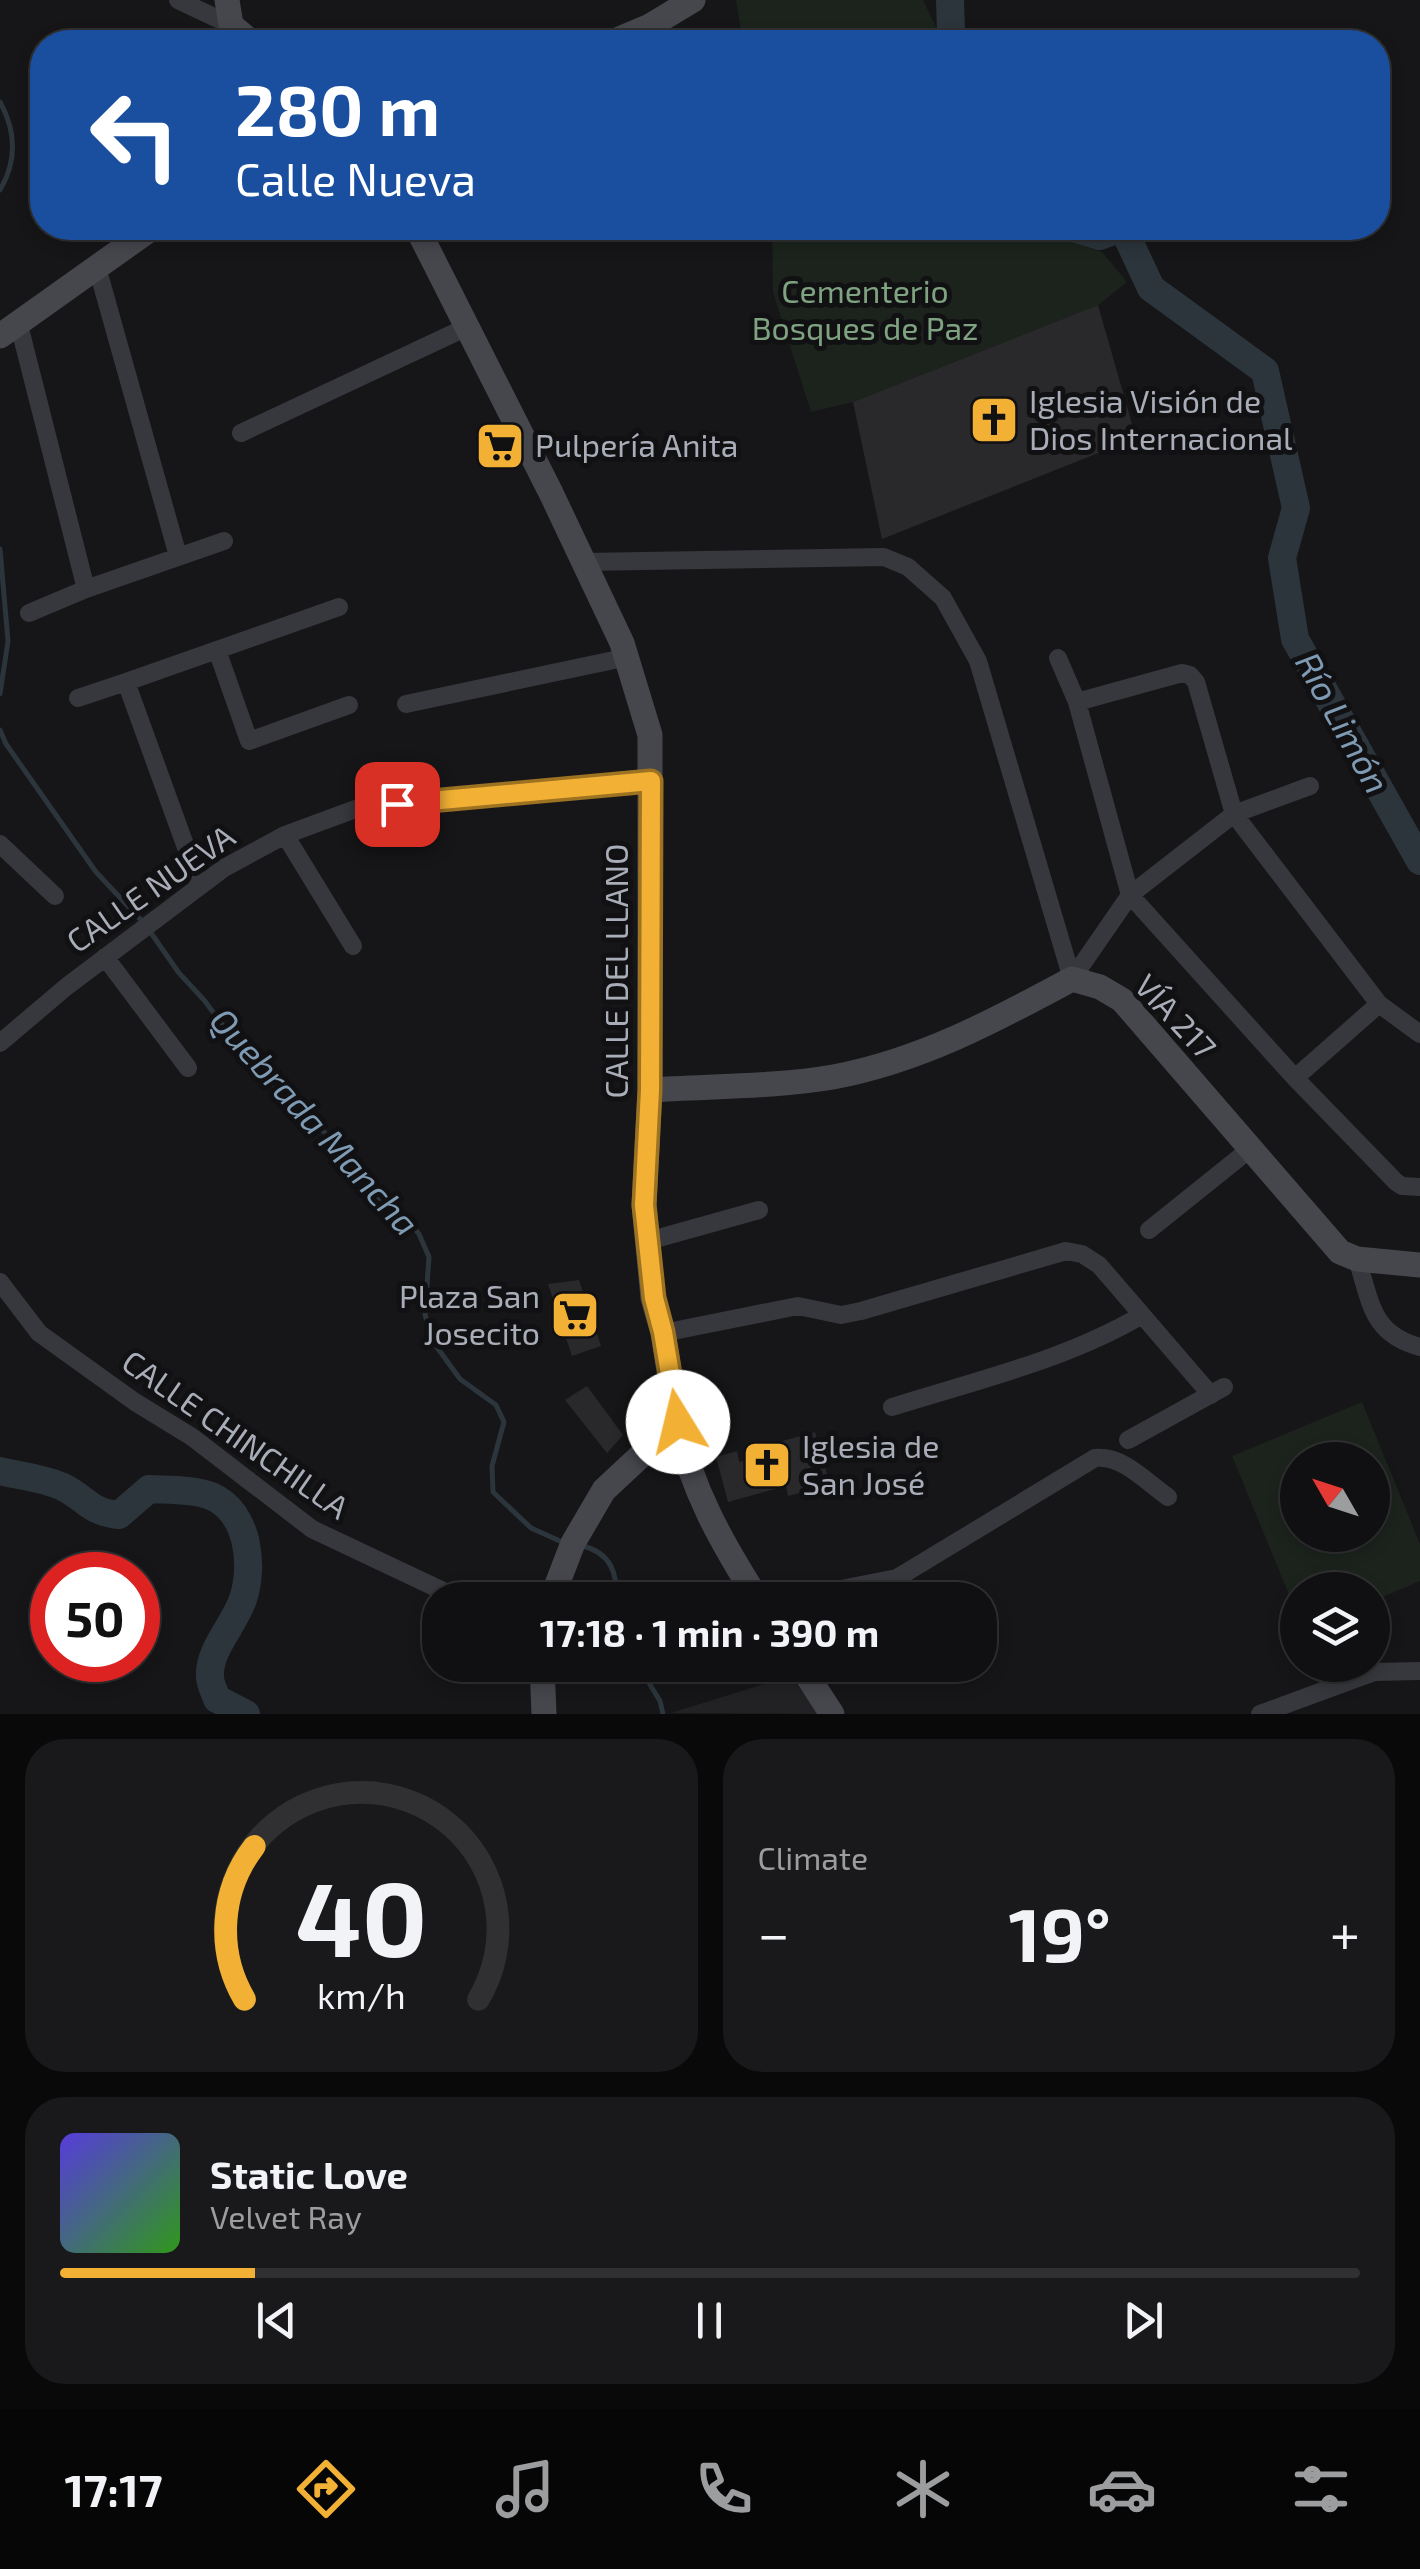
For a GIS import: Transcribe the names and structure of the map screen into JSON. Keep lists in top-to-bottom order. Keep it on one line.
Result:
{"streets":{"main road":["CALLE DEL LLANO","VÍA 217"],"street":["CALLE NUEVA","CALLE CHINCHILLA"]},"crossings":[["CALLE NUEVA","CALLE DEL LLANO"]],"water":["Río Limón","Quebrada Mancha"],"parks":["Cementerio Bosques de Paz"],"places":{"church":["Iglesia Visión de Dios Internacional","Iglesia de San José"],"supermarket":["Pulpería Anita","Plaza San Josecito"]},"north":"top left","page":{"turn":["280 m","Calle Nueva"],"limit":"50","trip":"17:18 · 1 min · 390 m","tile":"Climate","heat":["−","19°","+"],"song":["Static Love","Velvet Ray"],"tabs":"17:17","gauge":["40","km/h"]}}
